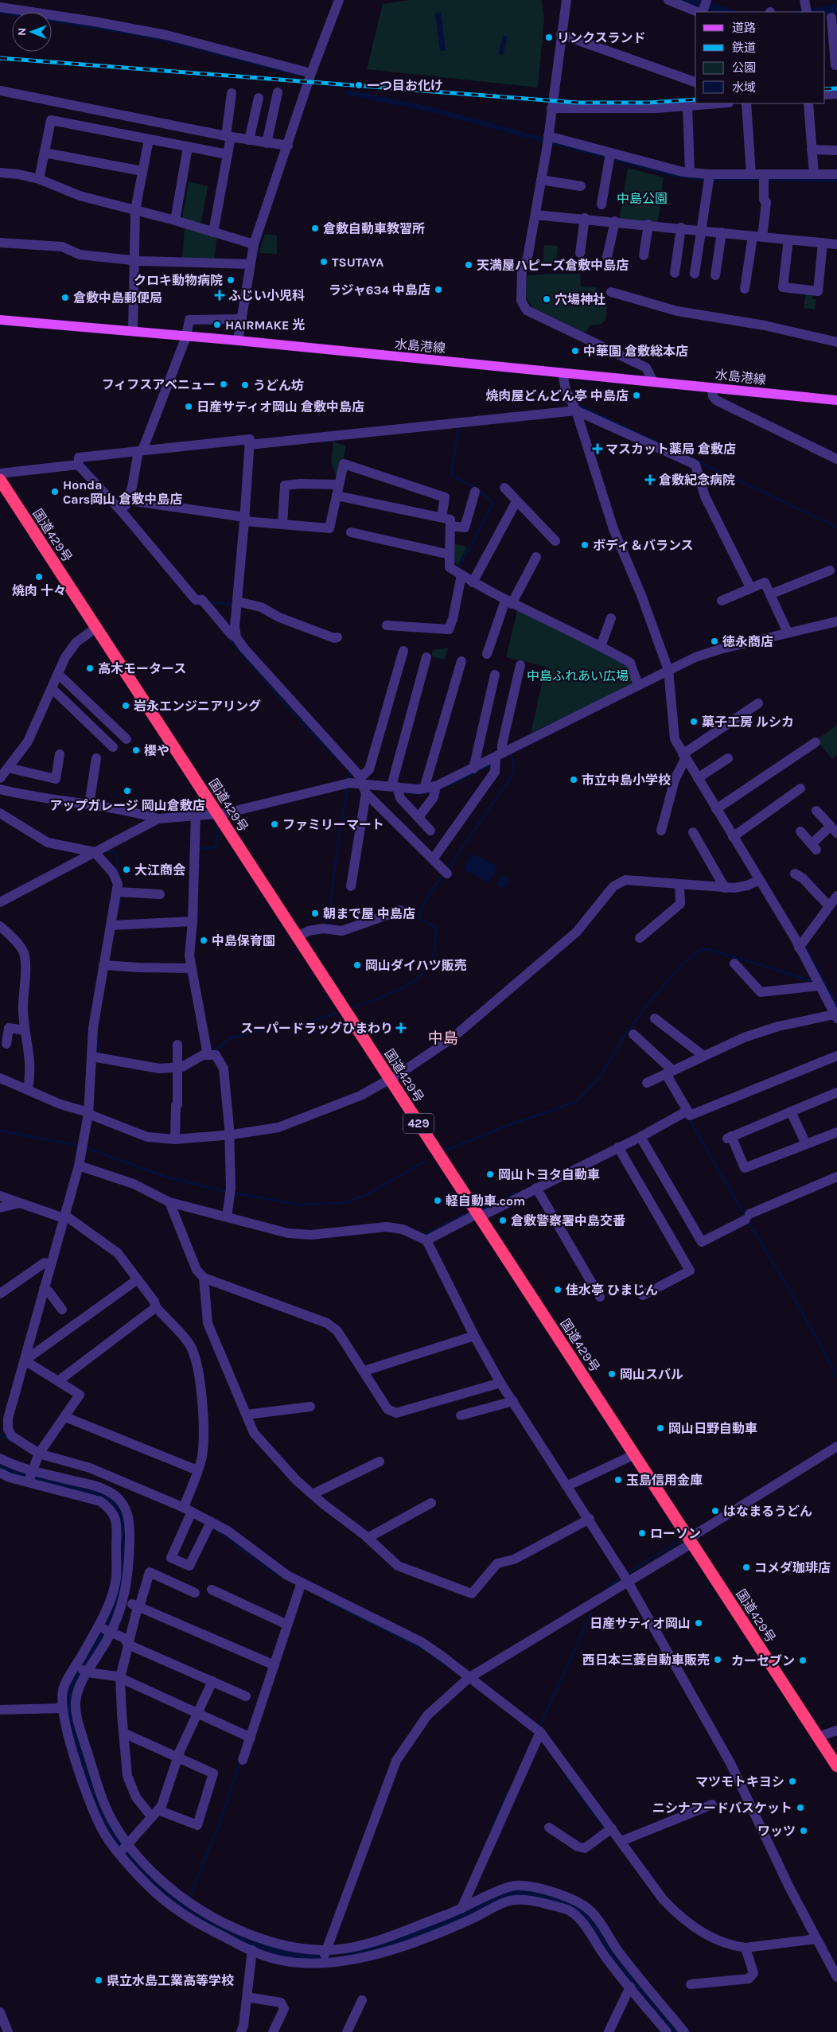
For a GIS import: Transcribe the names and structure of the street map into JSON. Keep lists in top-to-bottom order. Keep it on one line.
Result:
{"streets":{"highway":["国道429号","429"],"main road":["水島港線"]},"districts":["中島"],"parks":["中島公園","中島ふれあい広場"],"places":{"other":["リンクスランド","一つ目お化け","倉敷自動車教習所","TSUTAYA","天満屋ハピーズ倉敷中島店","クロキ動物病院","ラジャ634 中島店","倉敷中島郵便局","穴場神社","HAIRMAKE 光","中華園 倉敷総本店","フィフスアベニュー","うどん坊","焼肉屋どんどん亭 中島店","日産サティオ岡山 倉敷中島店","Honda Cars岡山 倉敷中島店","ボディ＆バランス","焼肉 十々","徳永商店","高木モータース","岩永エンジニアリング","菓子工房 ルシカ","櫻や","市立中島小学校","アップガレージ 岡山倉敷店","ファミリーマート","大江商会","朝まで屋 中島店","中島保育園","岡山ダイハツ販売","岡山トヨタ自動車","軽自動車.com","倉敷警察署中島交番","佳水亭 ひまじん","岡山スバル","岡山日野自動車","玉島信用金庫","はなまるうどん","ローソン","コメダ珈琲店","日産サティオ岡山","西日本三菱自動車販売","カーセブン","マツモトキヨシ","ニシナフードバスケット","ワッツ","県立水島工業高等学校"],"health":["ふじい小児科","マスカット薬局 倉敷店","倉敷紀念病院","スーパードラッグひまわり"]},"legend":["道路","鉄道","公園","水域"],"north":"left"}
